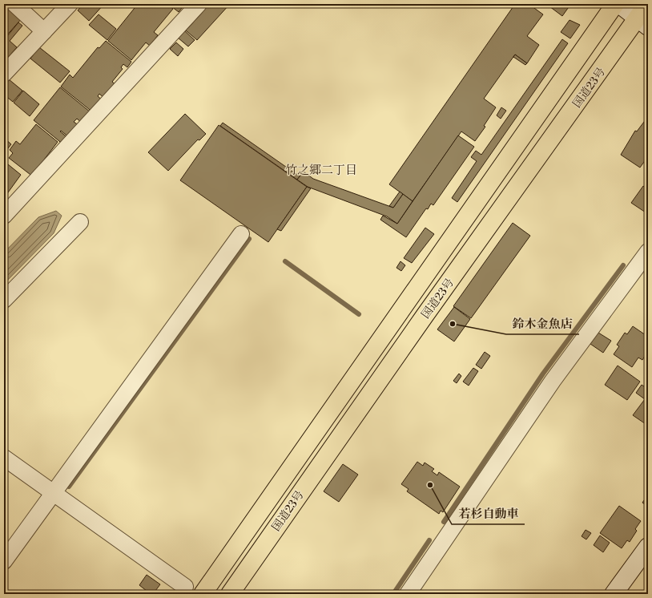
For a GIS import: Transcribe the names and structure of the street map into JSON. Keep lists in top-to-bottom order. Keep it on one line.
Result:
{"streets":{"highway":["国道23号"]},"districts":["竹之郷二丁目"],"places":["鈴木金魚店","若杉自動車"]}
